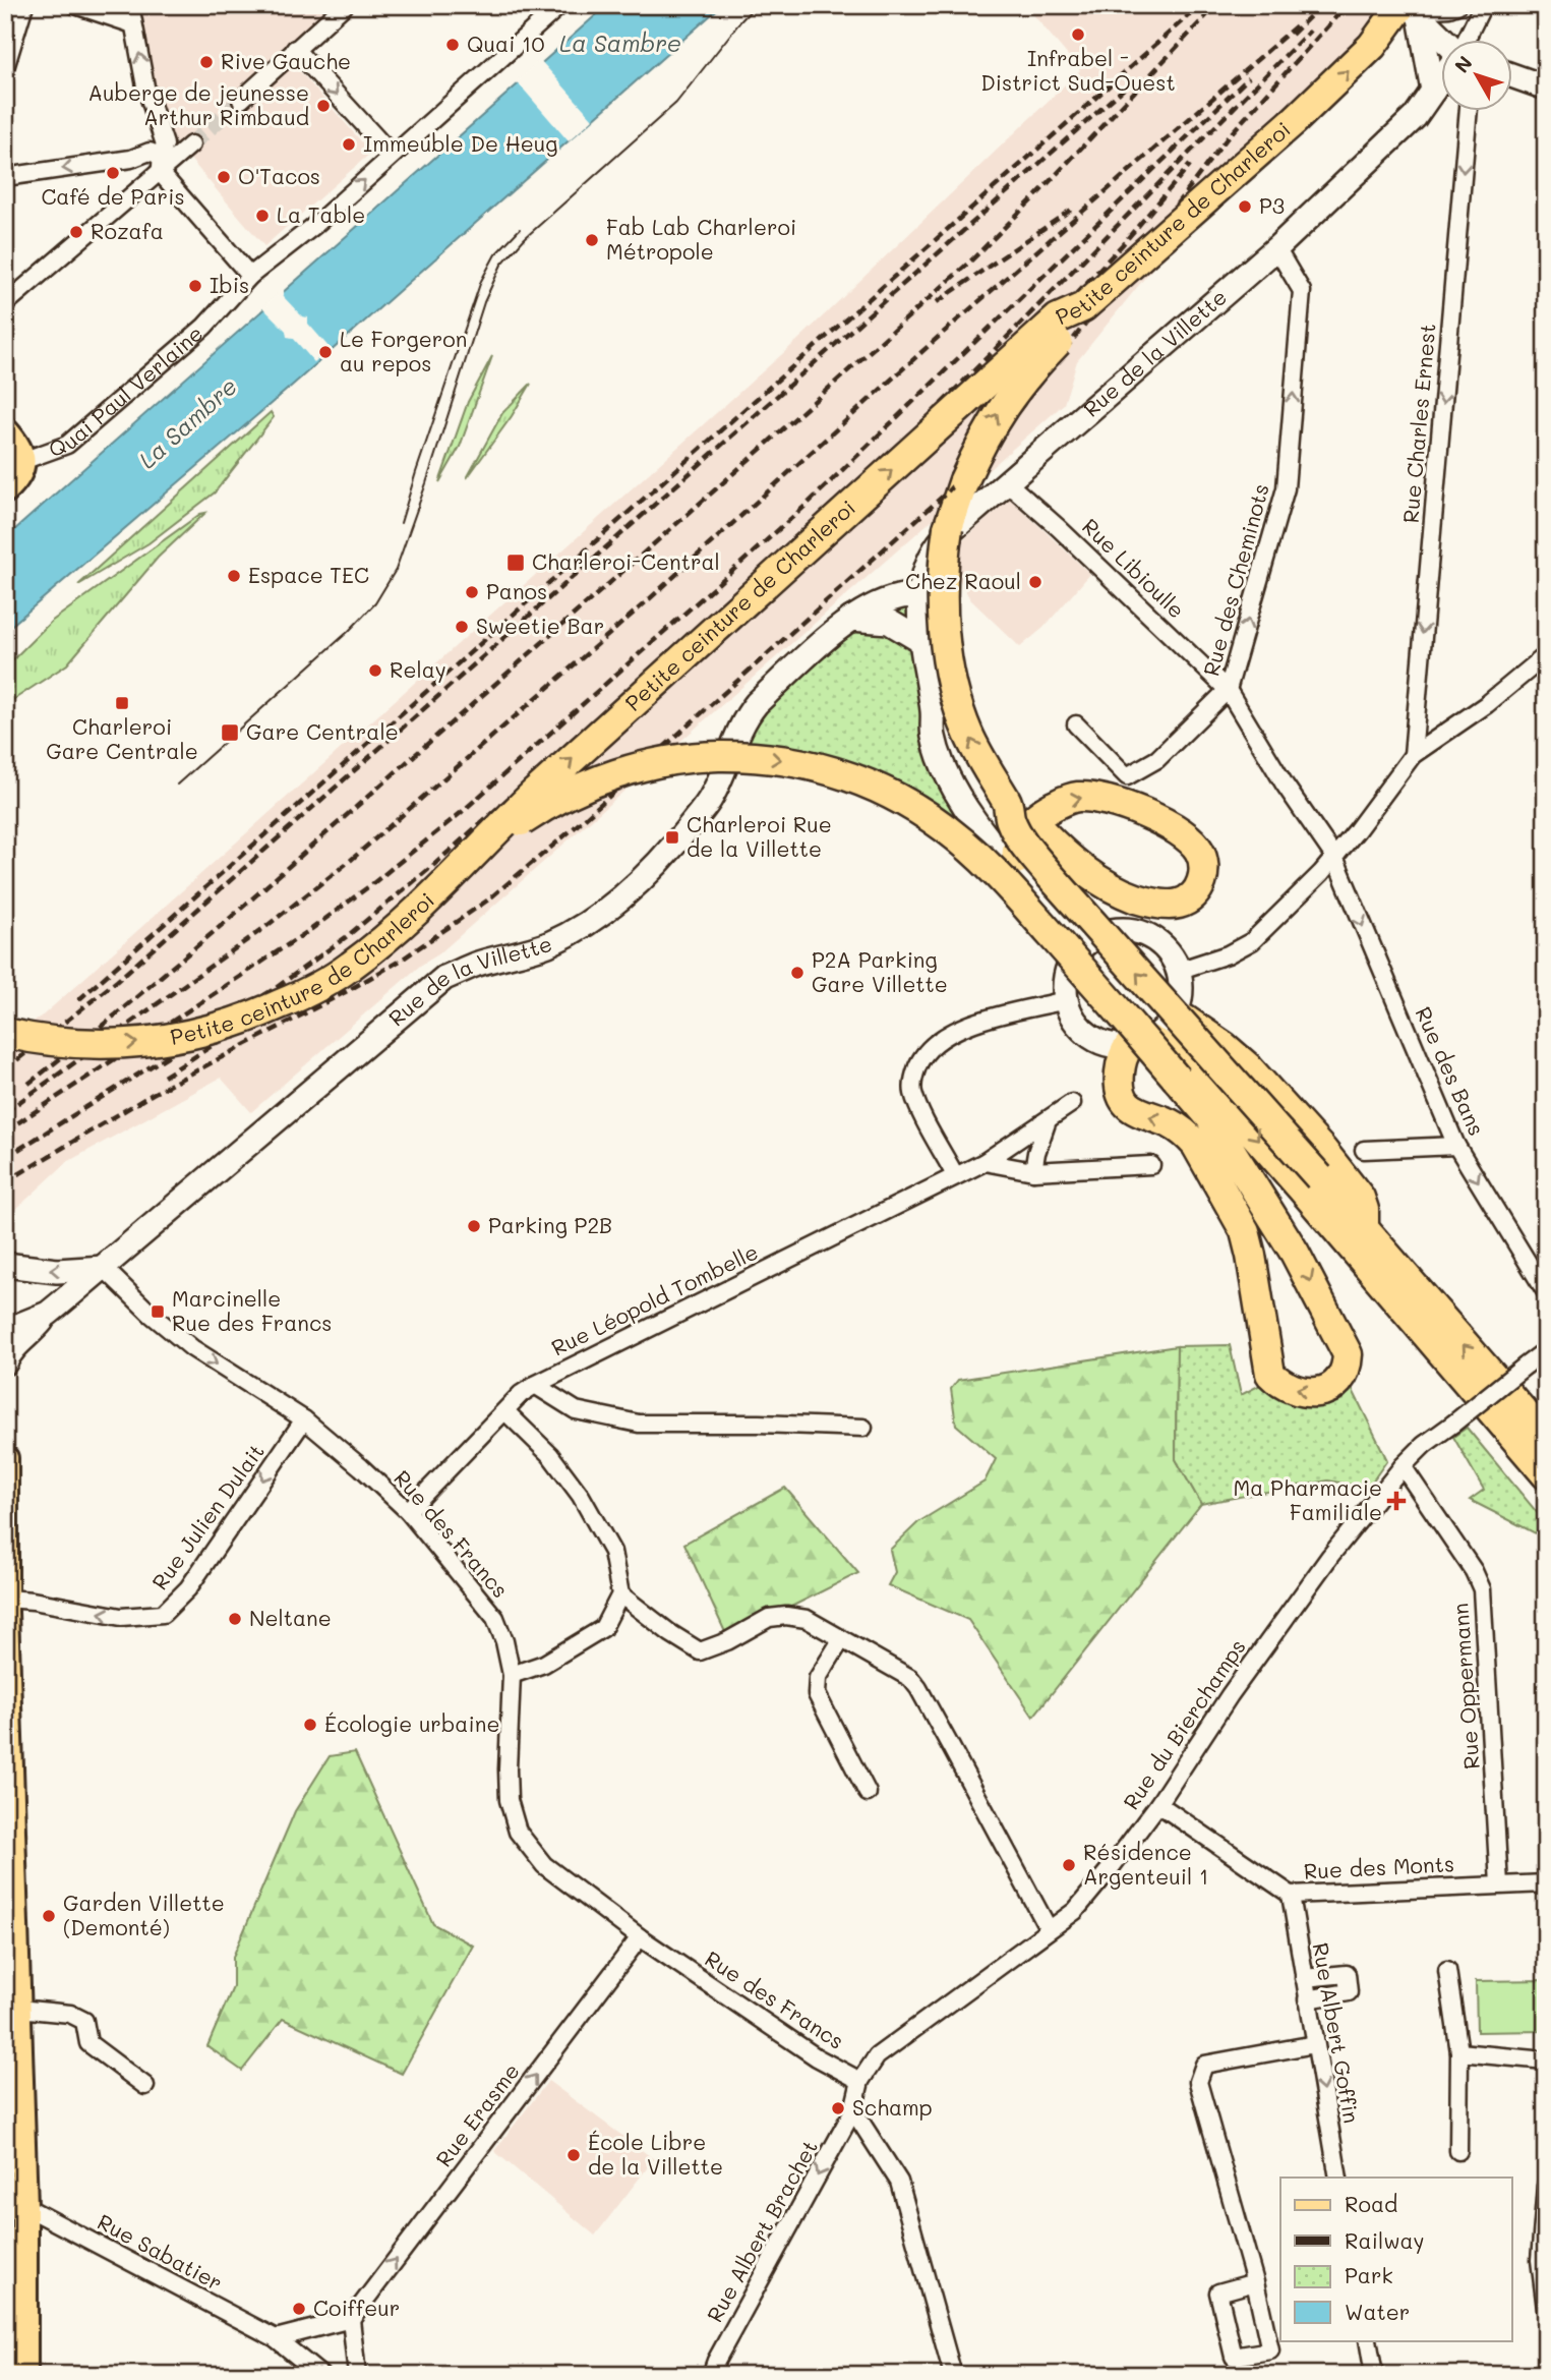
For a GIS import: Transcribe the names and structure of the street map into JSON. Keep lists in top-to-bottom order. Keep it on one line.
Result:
{"streets":{"highway":["Petite ceinture de Charleroi"],"main road":["Rue de la Villette"],"street":["Quai Paul Verlaine","Rue Charles Ernest","Rue Libioulle","Rue des Cheminots","Rue des Bans","Rue Léopold Tombelle","Rue Julien Dulait","Rue des Francs","Rue Oppermann","Rue du Bierchamps","Rue des Monts","Rue Albert Goffin","Rue Erasme","Rue Albert Brachet","Rue Sabatier"]},"crossings":[["Rue de la Villette","Rue Libioulle"],["Rue de la Villette","Rue des Cheminots"],["Rue de la Villette","Rue des Francs"],["Rue Libioulle","Rue des Cheminots"],["Rue des Cheminots","Rue des Bans"],["Rue Léopold Tombelle","Rue des Francs"],["Rue Julien Dulait","Rue des Francs"],["Rue des Francs","Rue du Bierchamps"],["Rue des Francs","Rue Erasme"],["Rue Oppermann","Rue du Bierchamps"],["Rue Oppermann","Rue des Monts"],["Rue du Bierchamps","Rue des Monts"],["Rue du Bierchamps","Rue Albert Brachet"],["Rue des Monts","Rue Albert Goffin"]],"one_way":["Petite ceinture de Charleroi","Rue Charles Ernest","Rue des Cheminots","Rue des Bans","Rue Julien Dulait","Rue Erasme","Rue Albert Brachet"],"water":["La Sambre"],"places":{"other":["Infrabel - District Sud-Ouest","Quai 10","Rive Gauche","Auberge de jeunesse Arthur Rimbaud","Immeuble De Heug","Café de Paris","O'Tacos","P3","La Table","Rozafa","Fab Lab Charleroi Métropole","Ibis","Le Forgeron au repos","Espace TEC","Chez Raoul","Panos","Sweetie Bar","Relay","P2A Parking Gare Villette","Parking P2B","Neltane","Écologie urbaine","Résidence Argenteuil 1","Garden Villette (Demonté)","Schamp","École Libre de la Villette","Coiffeur"],"transit":["Charleroi-Central","Charleroi Gare Centrale","Gare Centrale","Charleroi Rue de la Villette","Marcinelle Rue des Francs"],"health":["Ma Pharmacie Familiale"]},"legend":["Road","Railway","Park","Water"],"north":"top left"}
